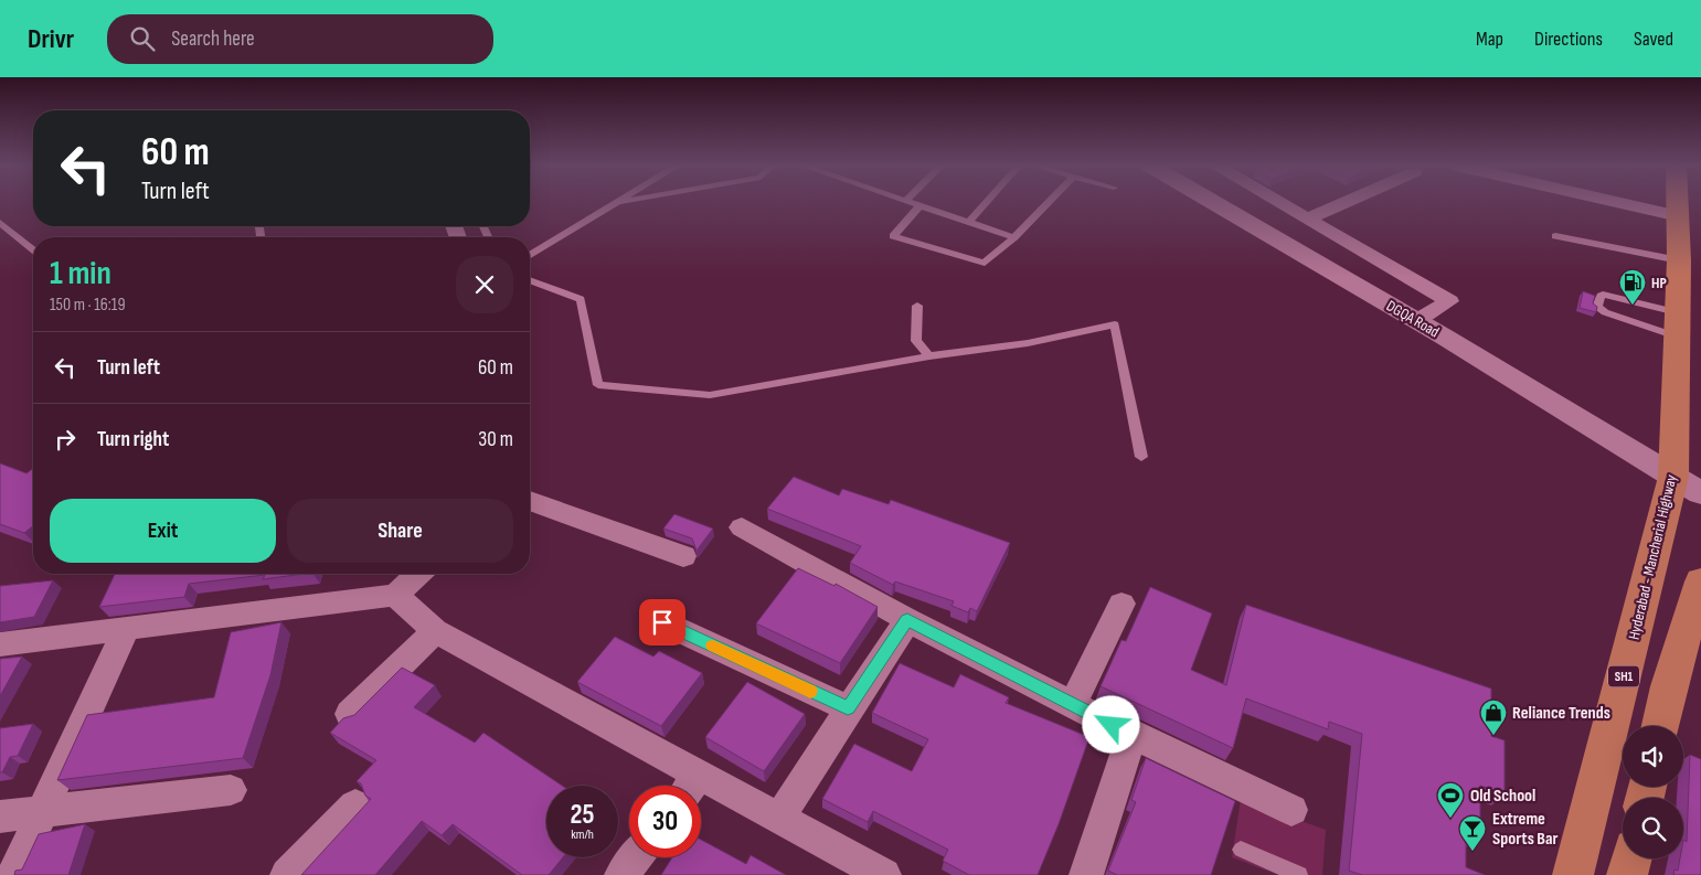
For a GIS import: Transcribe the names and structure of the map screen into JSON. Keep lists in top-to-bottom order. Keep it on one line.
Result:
{"streets":{"main road":["DGQA Road","Hyderabad - Mancherial Highway","SH1"]},"crossings":[["DGQA Road","Hyderabad - Mancherial Highway"]],"places":{"fuel station":["HP"],"shop":["Reliance Trends"],"sports":["Old School"],"bar":["Extreme Sports Bar"]},"page":{"header":"Drivr","search":"Search here","nav":["Map","Directions","Saved"],"turn":["60 m","Turn left"],"heading":["1 min","150 m · 16:19"],"list":[{"name":"Turn left","value":"60 m"},{"name":"Turn right","value":"30 m"}],"buttons":["Exit","Share"],"speed":"25 km/h","limit":"30"}}
